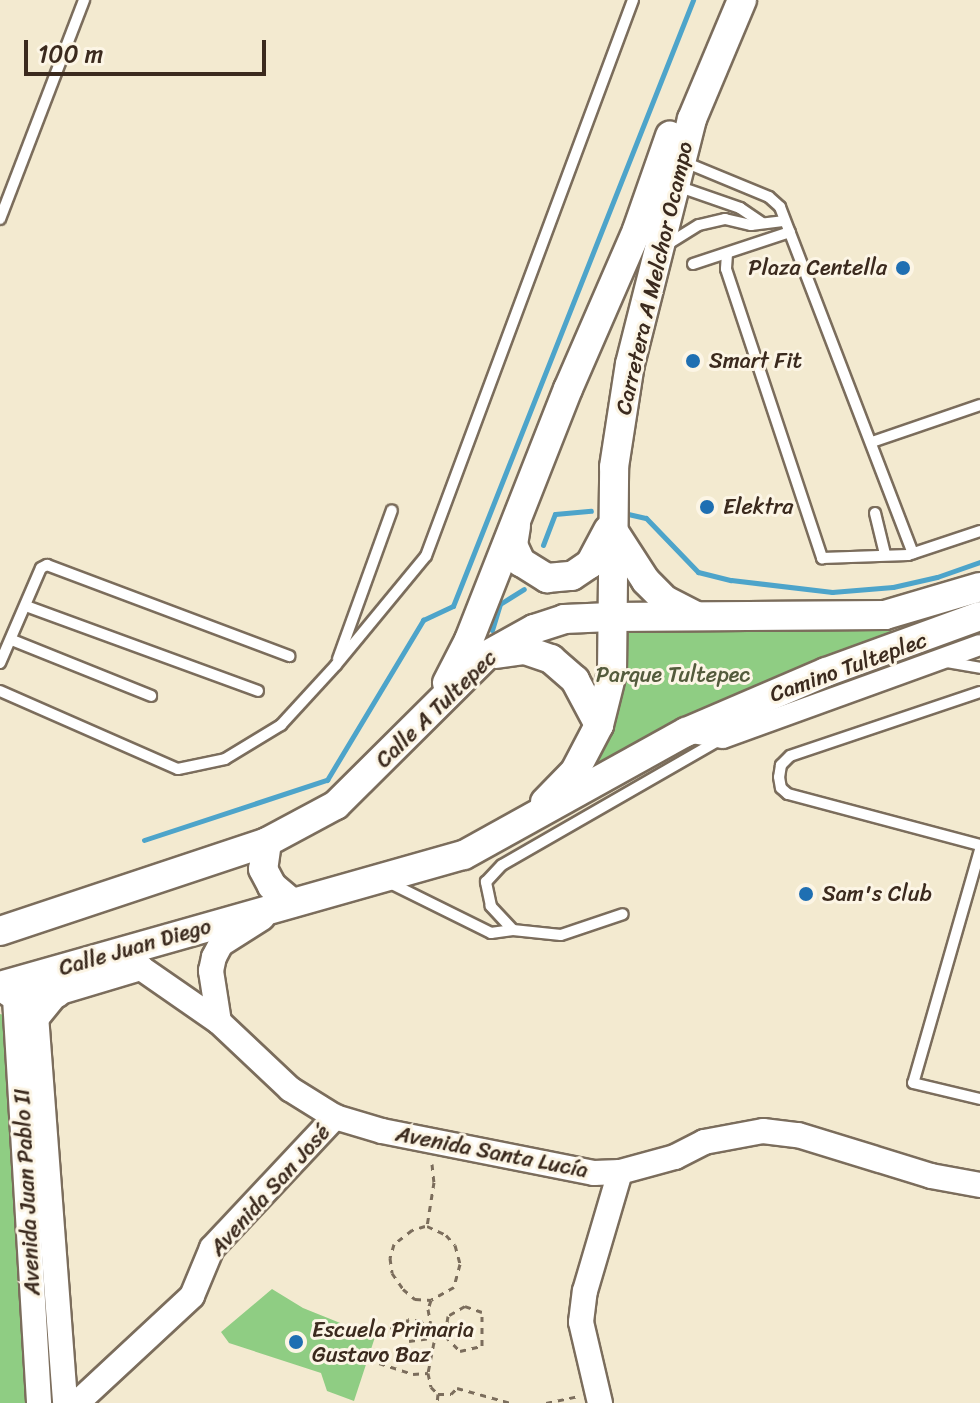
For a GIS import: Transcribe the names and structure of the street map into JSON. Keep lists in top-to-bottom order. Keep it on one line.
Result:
{"streets":{"main road":["Carretera A Melchor Ocampo","Calle A Tultepec","Calle Juan Diego"],"street":["Camino Tulteplec","Avenida Santa Lucía","Avenida San José","Avenida Juan Pablo II"]},"crossings":[["Carretera A Melchor Ocampo","Calle A Tultepec"],["Calle Juan Diego","Avenida Santa Lucía"],["Calle Juan Diego","Avenida Juan Pablo II"],["Avenida Santa Lucía","Avenida San José"],["Avenida Santa Lucía","Avenida Juan Pablo II"]],"parks":["Parque Tultepec"],"places":["Plaza Centella","Smart Fit","Elektra","Sam's Club","Escuela Primaria Gustavo Baz"],"scale_bar":"100 m"}
